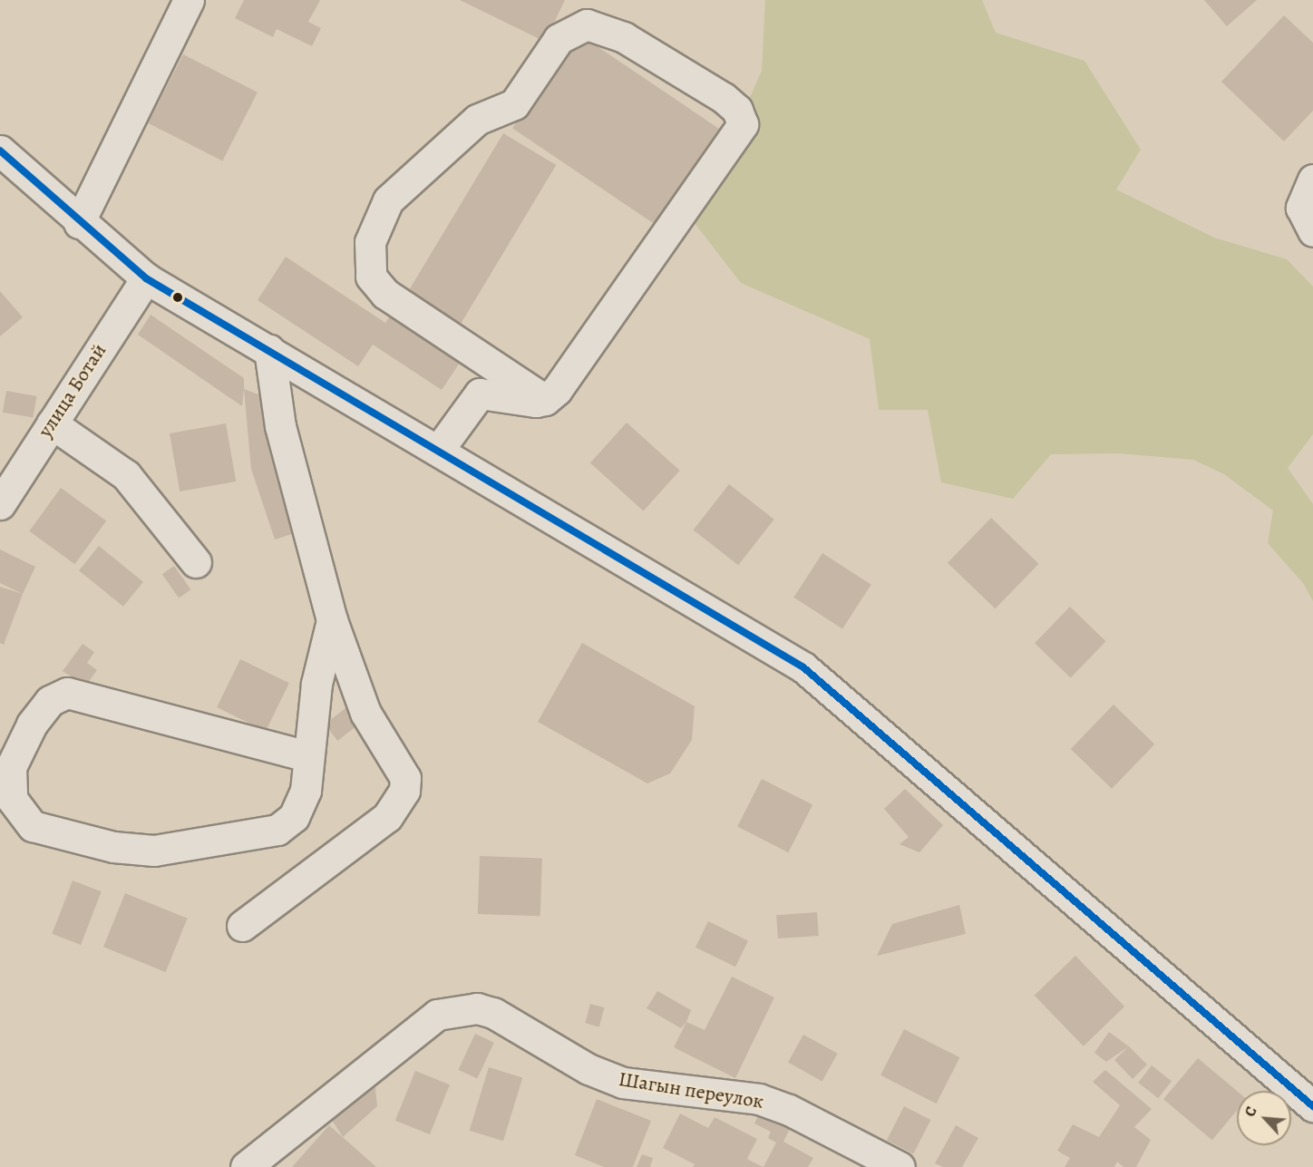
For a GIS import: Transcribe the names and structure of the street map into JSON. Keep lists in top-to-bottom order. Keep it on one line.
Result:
{"streets":{"street":["улица Ботай","Шагын переулок"]},"north":"top left"}
